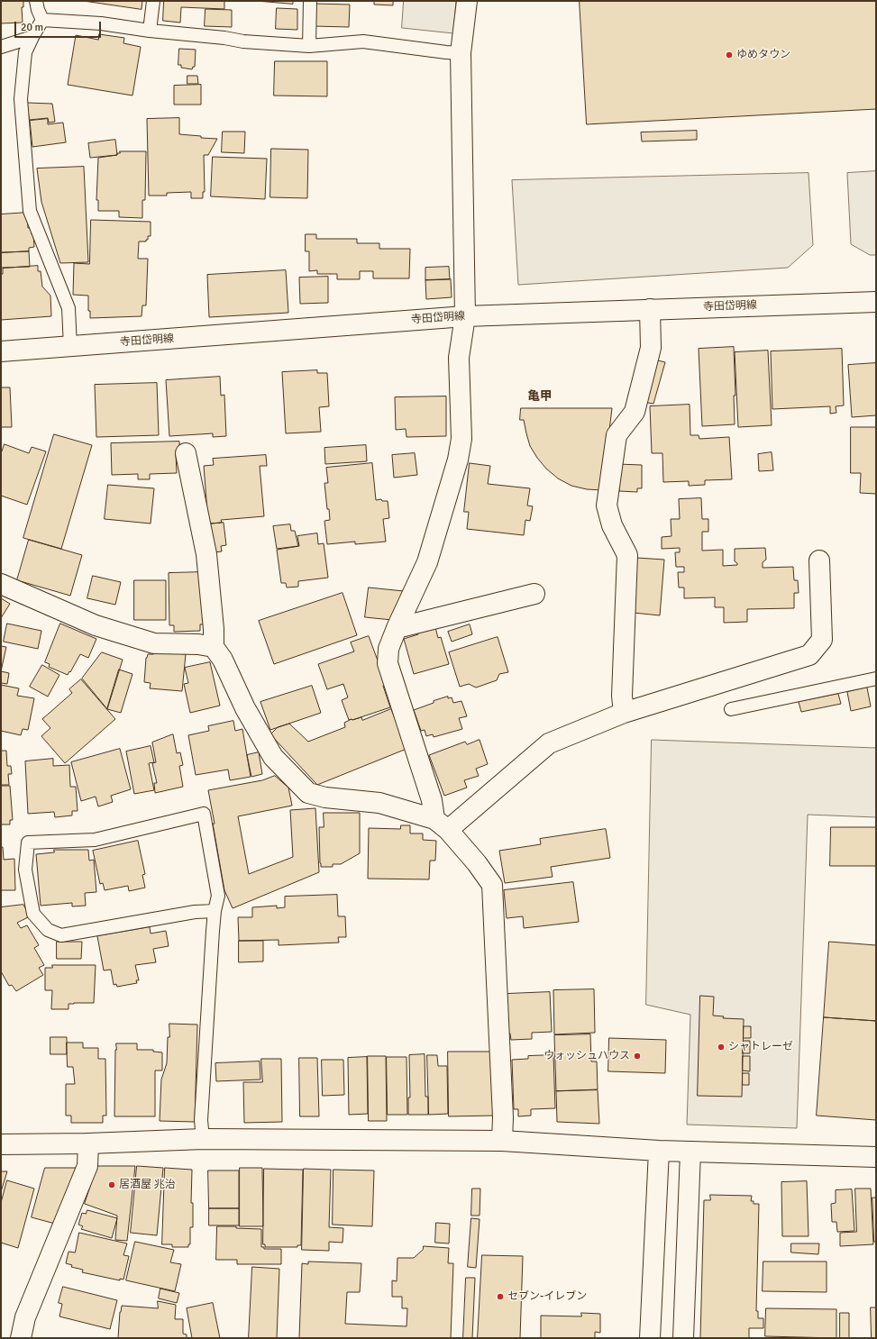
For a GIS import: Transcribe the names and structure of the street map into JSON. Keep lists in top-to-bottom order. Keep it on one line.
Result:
{"streets":{"street":["寺田岱明線"]},"districts":["亀甲"],"places":["ゆめタウン","シャトレーゼ","ウォッシュハウス","居酒屋 兆治","セブン-イレブン"],"scale_bar":"20 m"}
